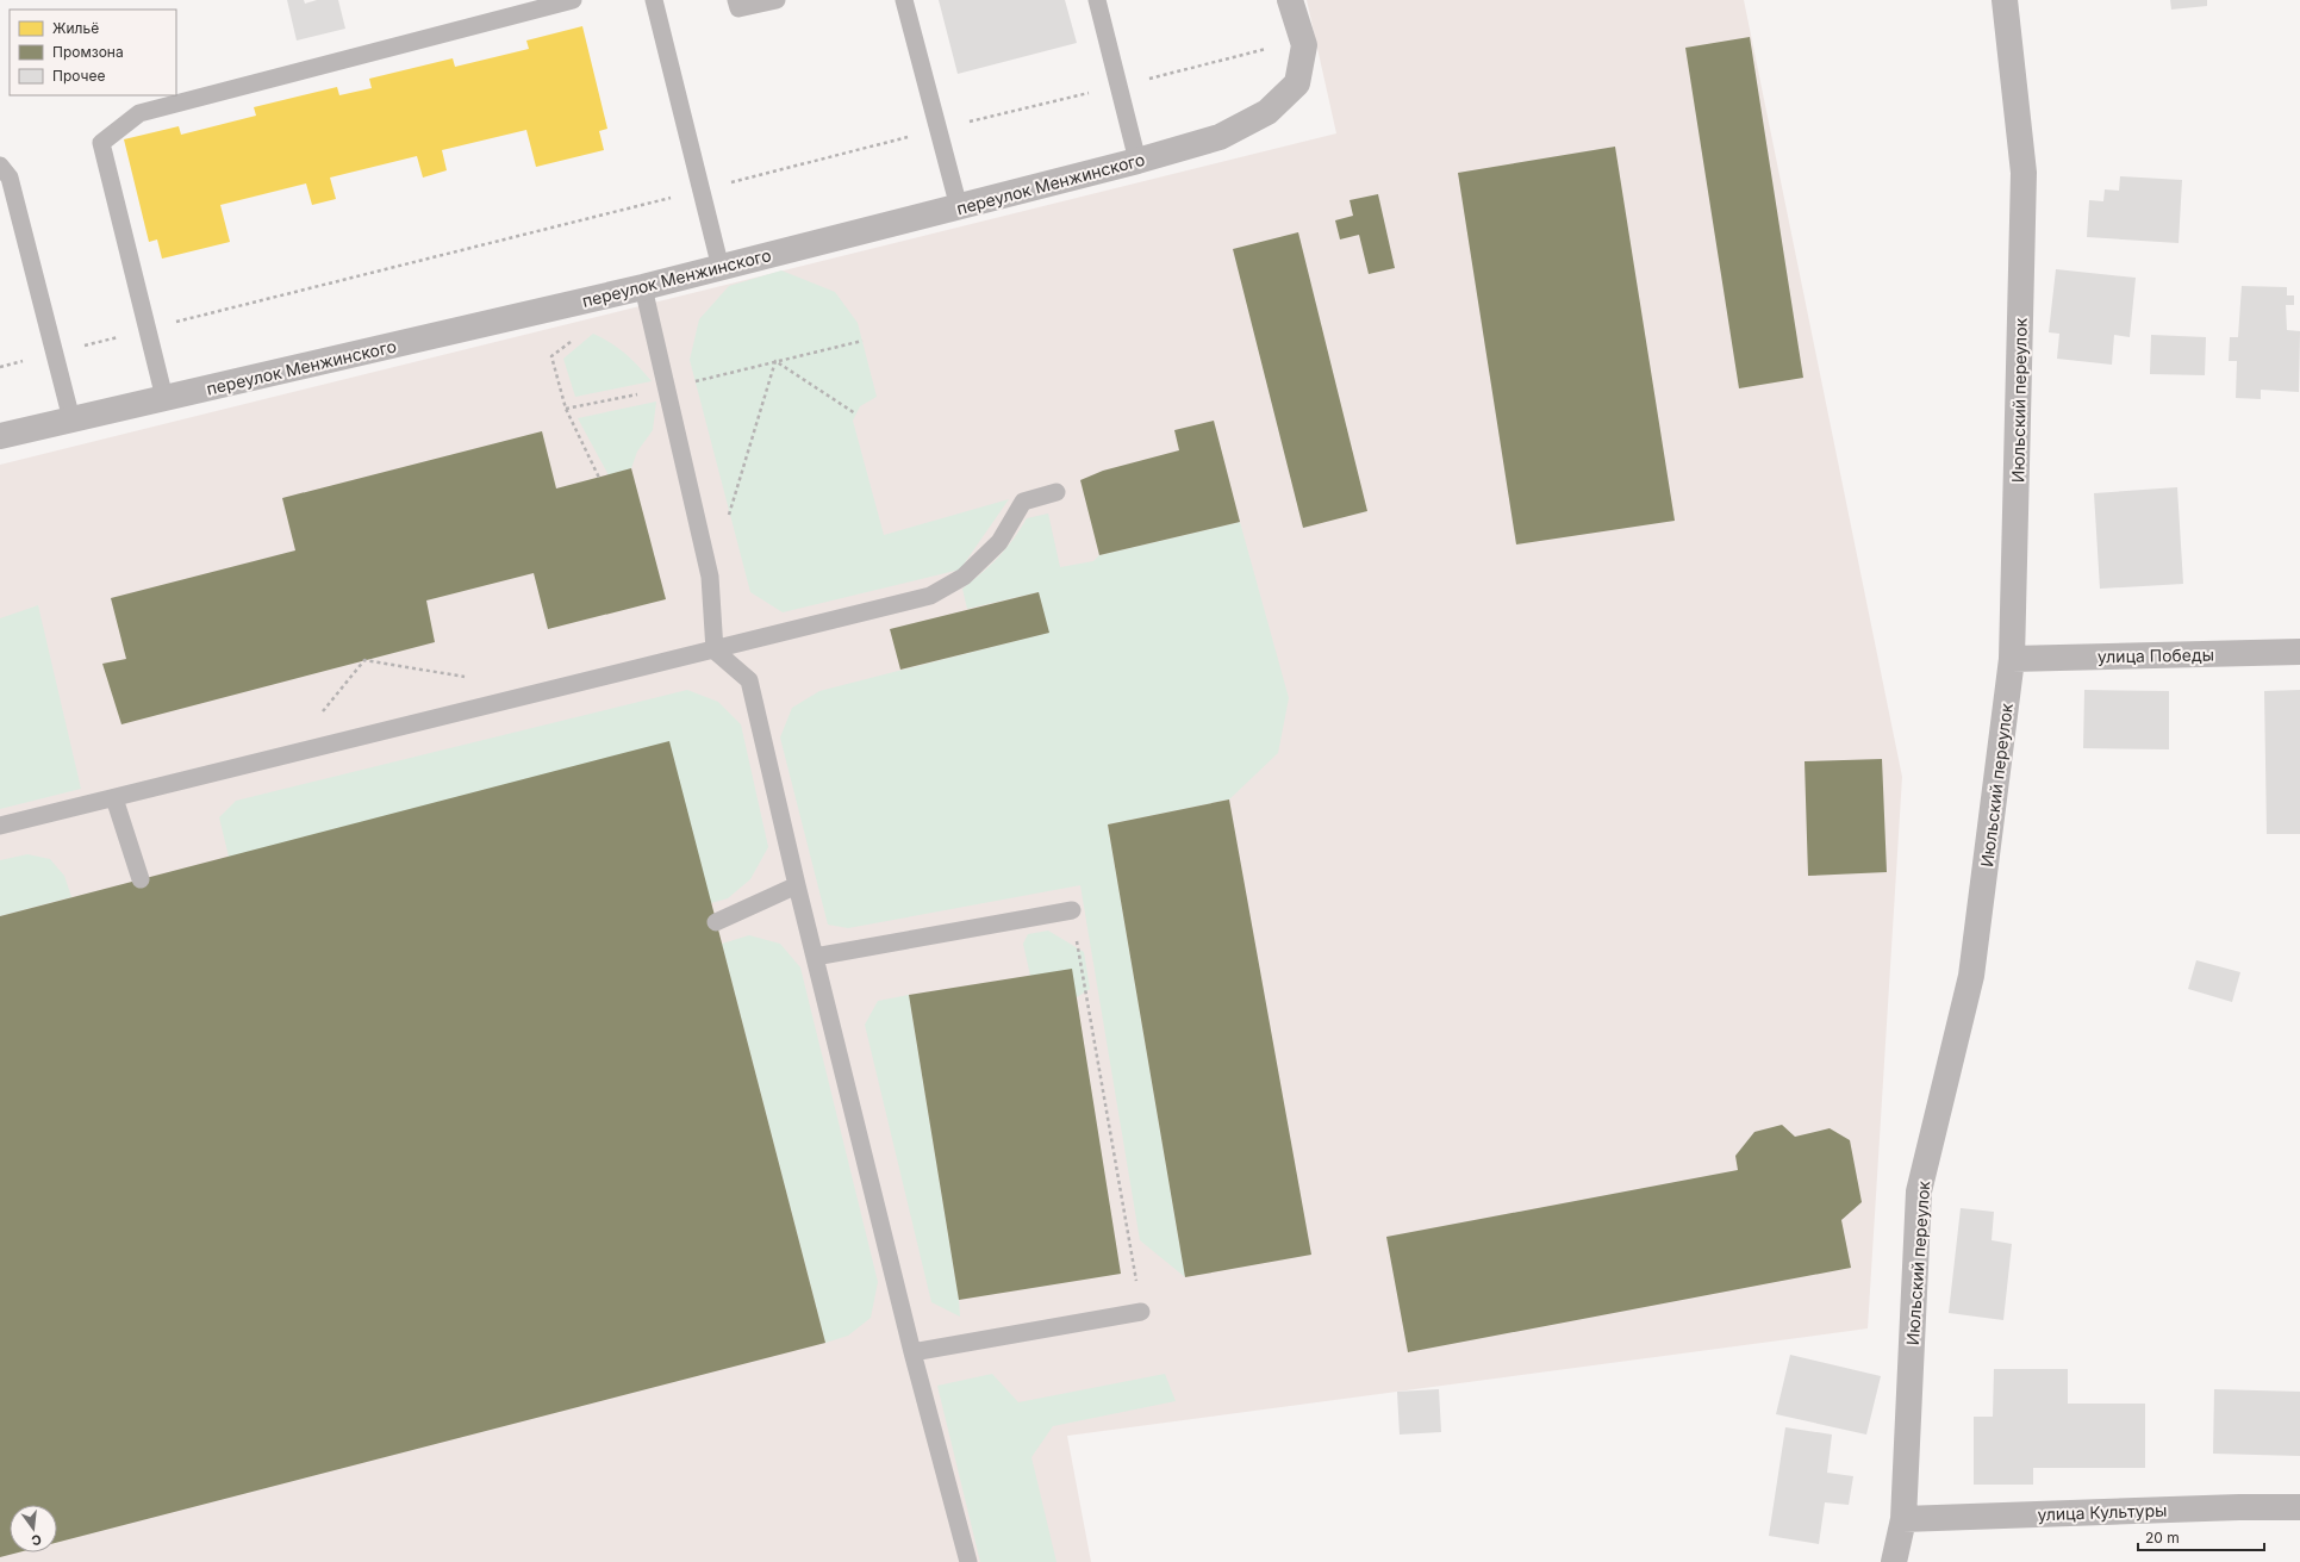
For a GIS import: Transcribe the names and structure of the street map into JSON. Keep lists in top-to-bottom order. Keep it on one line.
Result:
{"streets":{"street":["переулок Менжинского","Июльский переулок","улица Победы","улица Культуры"]},"crossings":[["Июльский переулок","улица Победы"],["Июльский переулок","улица Культуры"]],"legend":["Жильё","Промзона","Прочее"],"scale_bar":"20 m","north":"bottom"}
